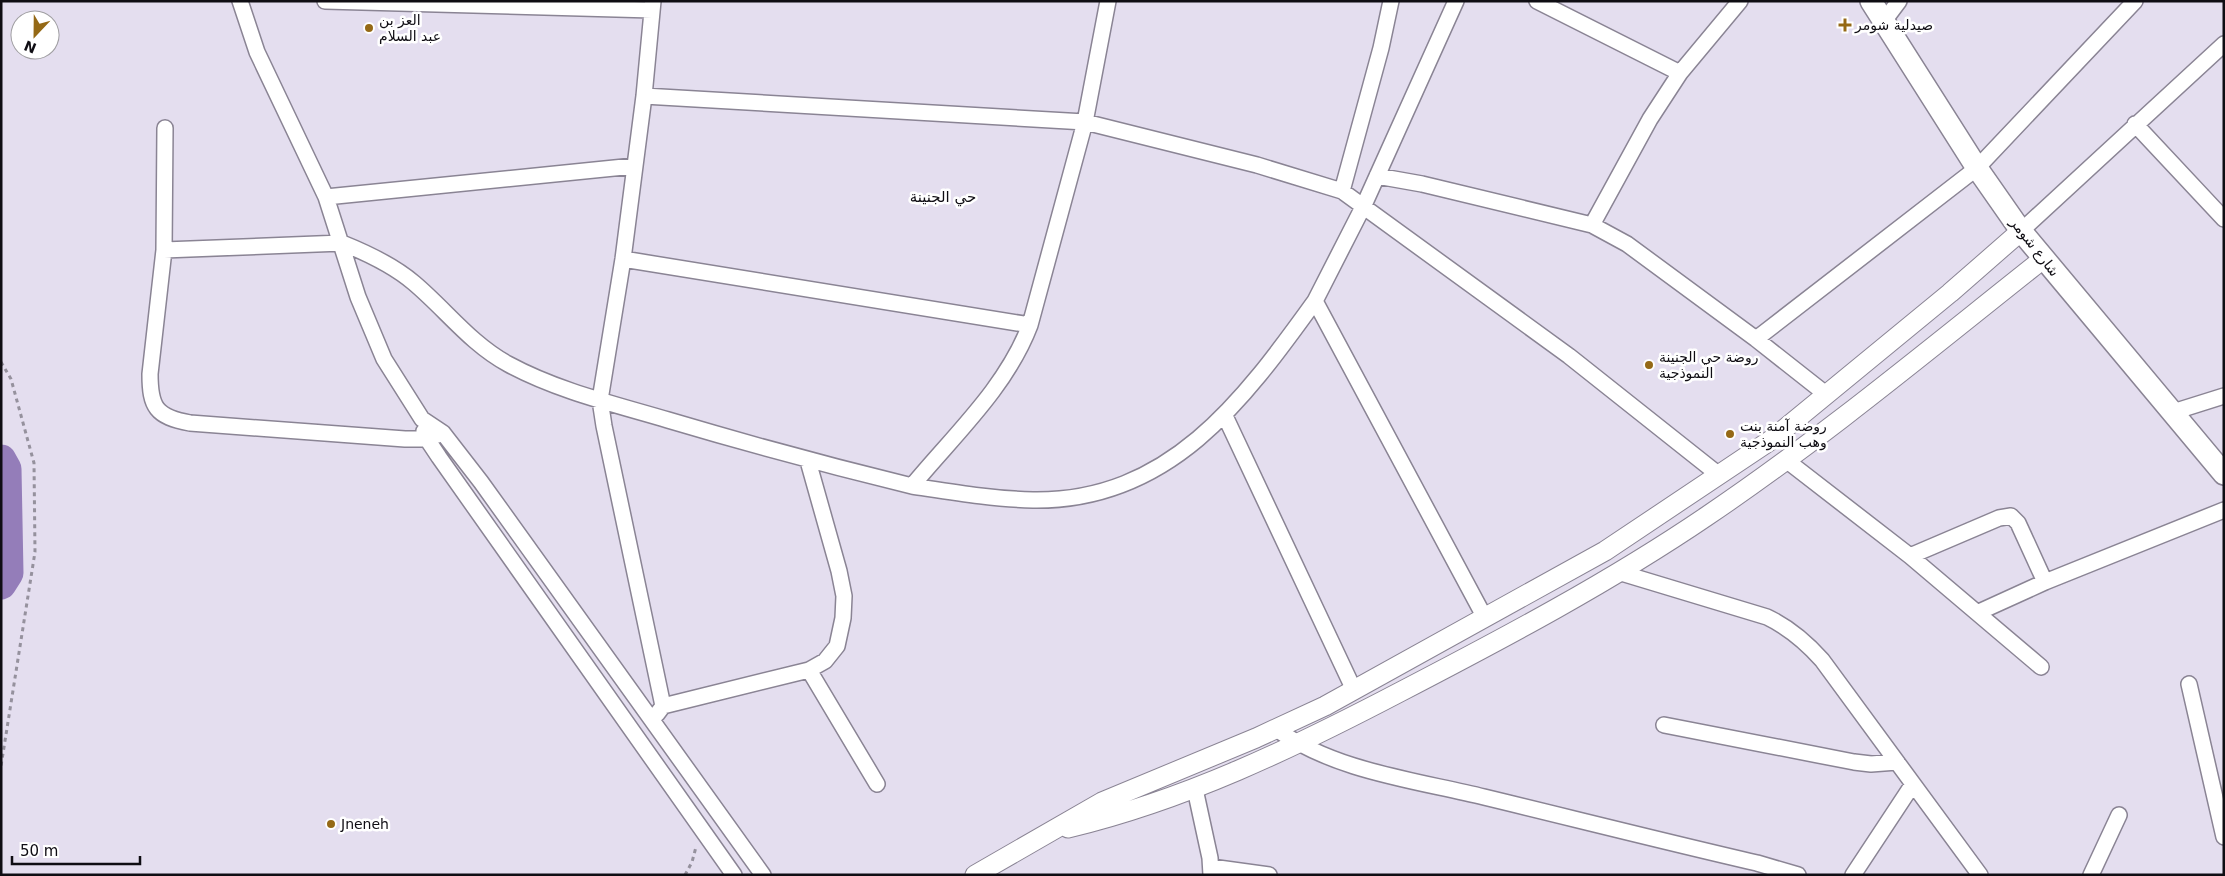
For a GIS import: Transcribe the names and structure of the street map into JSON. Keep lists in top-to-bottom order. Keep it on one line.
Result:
{"streets":{"main road":["شارع شومر"]},"districts":["حي الجنينة"],"places":{"health":["صيدلية شومر"],"other":["العز بن عبد السلام","روضة حي الجنينة النموذجية","روضة آمنة بنت وهب النموذجية","Jneneh"]},"scale_bar":"50 m","north":"bottom"}
